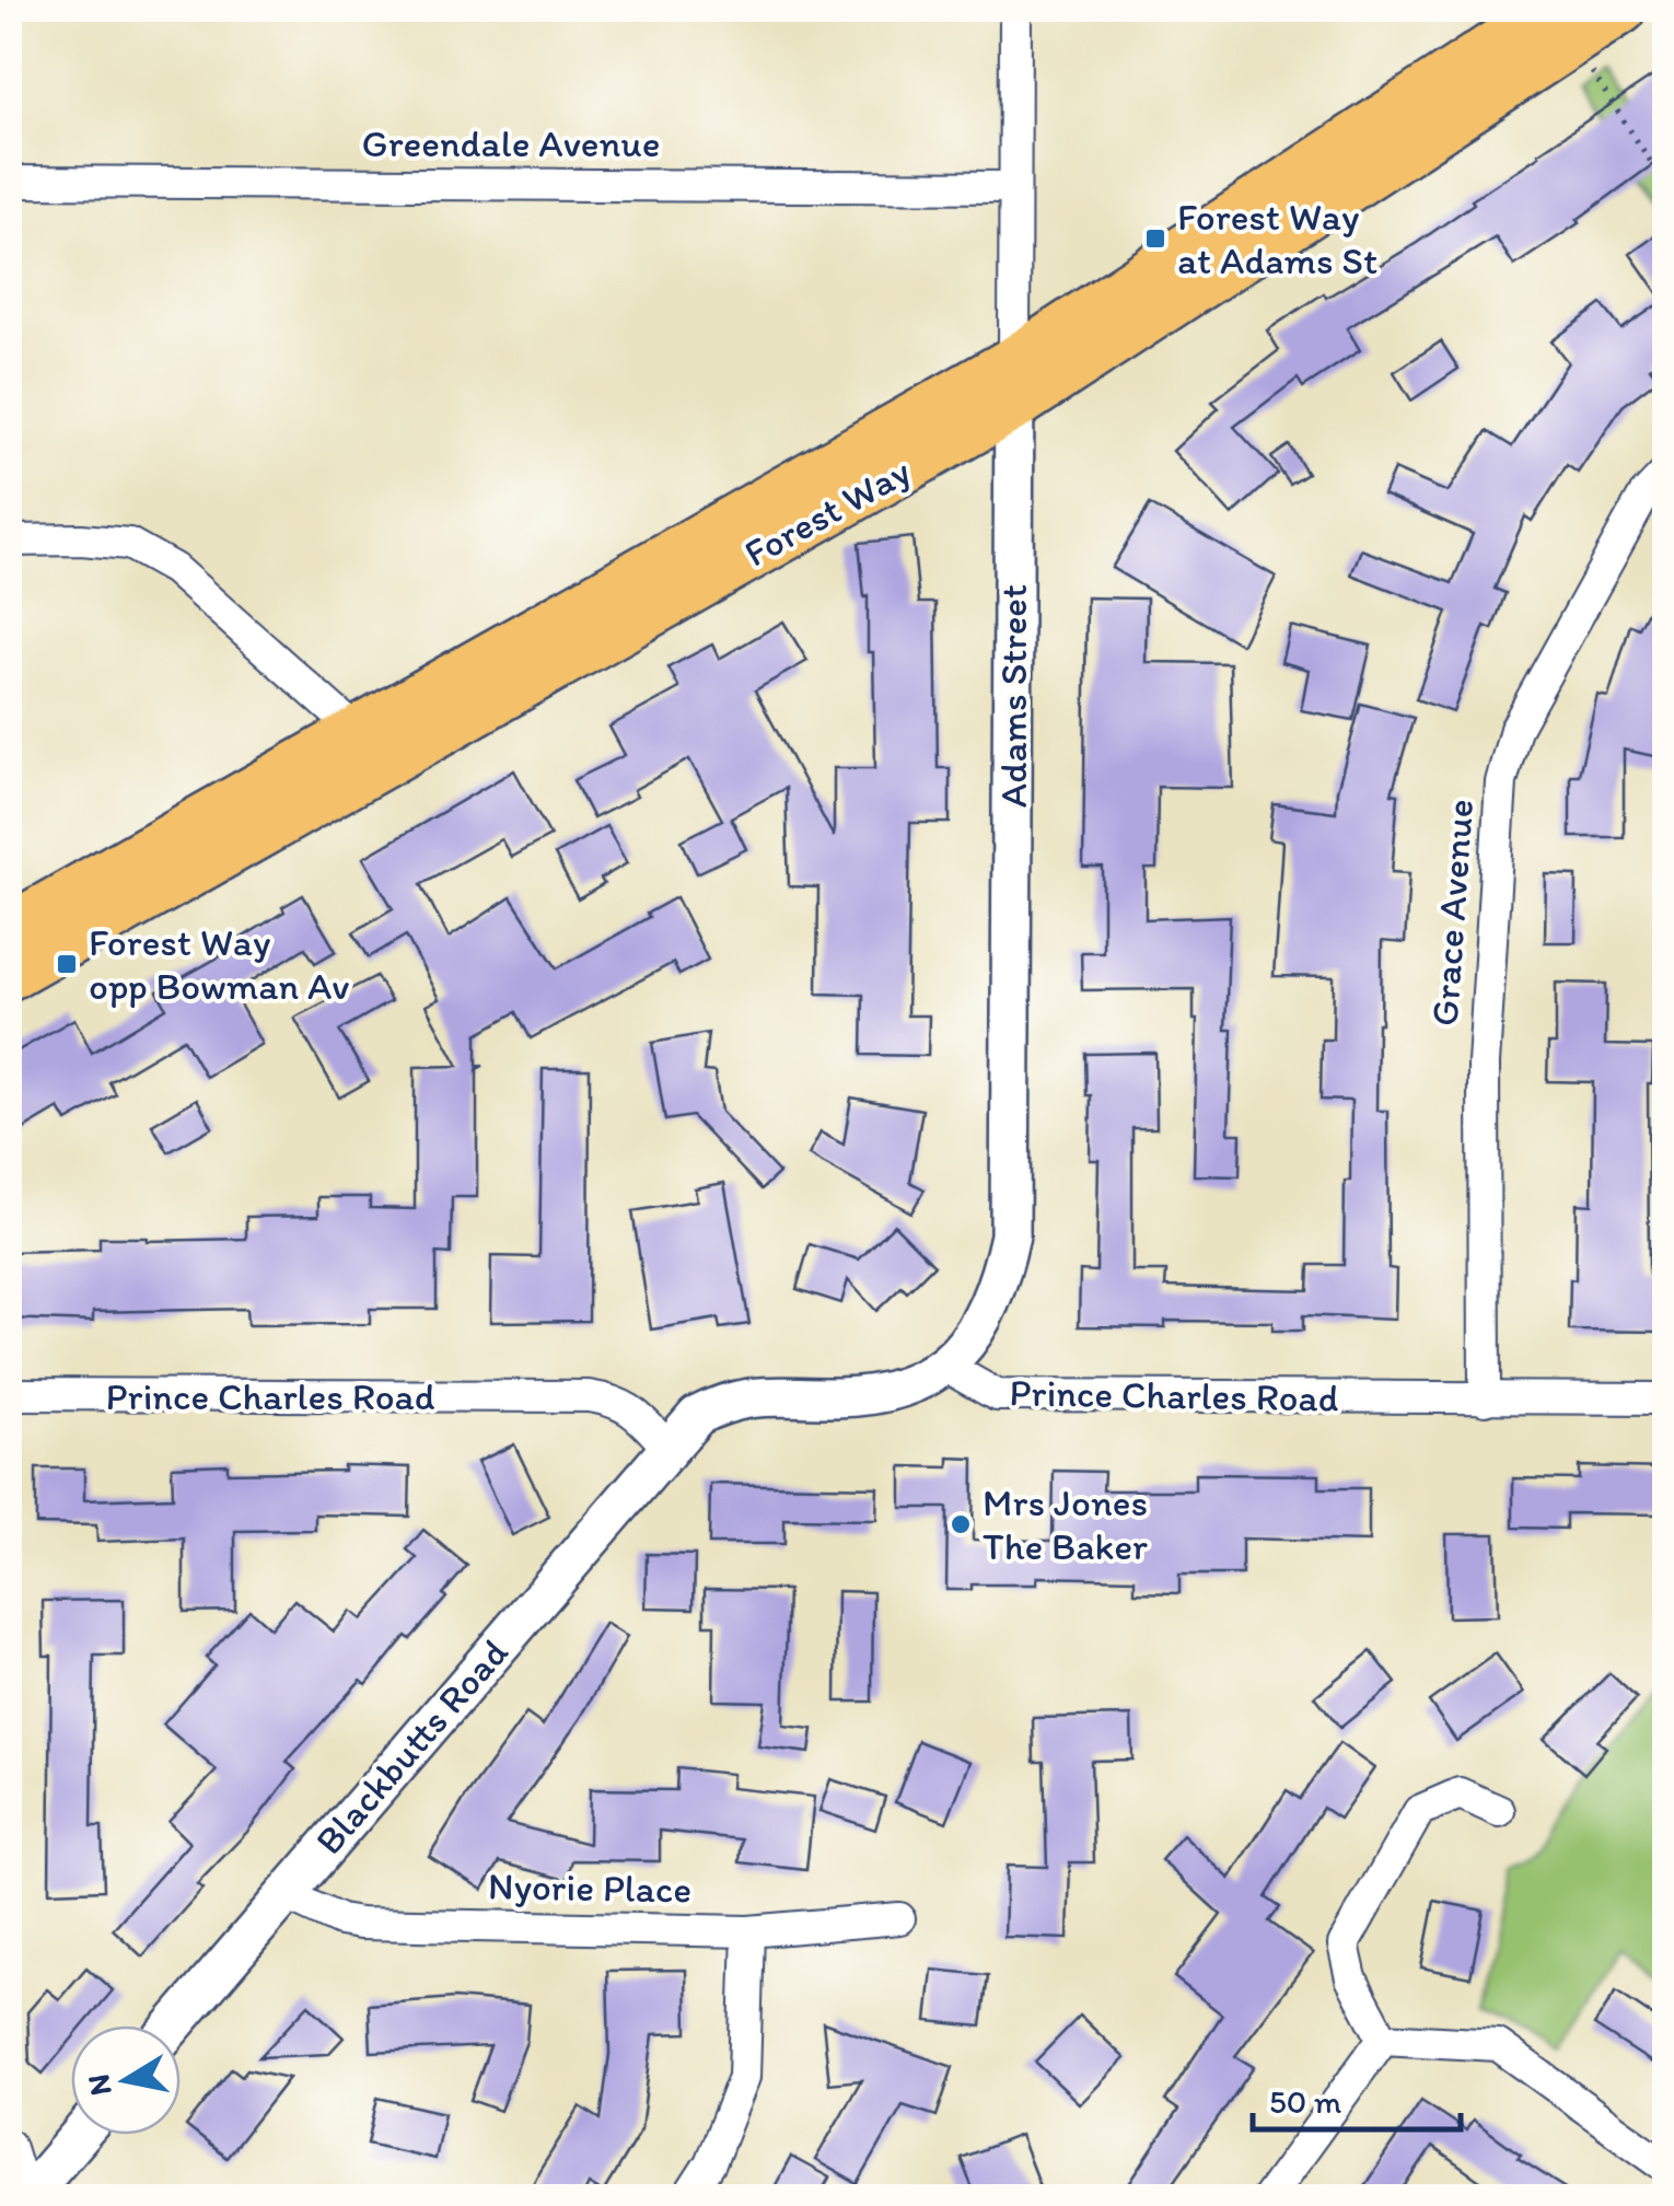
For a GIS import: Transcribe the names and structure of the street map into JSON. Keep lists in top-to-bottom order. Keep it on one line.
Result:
{"streets":{"main road":["Forest Way"],"street":["Greendale Avenue","Adams Street","Grace Avenue","Prince Charles Road","Blackbutts Road","Nyorie Place"]},"crossings":[["Greendale Avenue","Adams Street"],["Forest Way","Adams Street"],["Adams Street","Prince Charles Road"],["Grace Avenue","Prince Charles Road"],["Prince Charles Road","Blackbutts Road"],["Blackbutts Road","Nyorie Place"]],"places":{"transit":["Forest Way at Adams St","Forest Way opp Bowman Av"],"other":["Mrs Jones The Baker"]},"scale_bar":"50 m","north":"left"}
